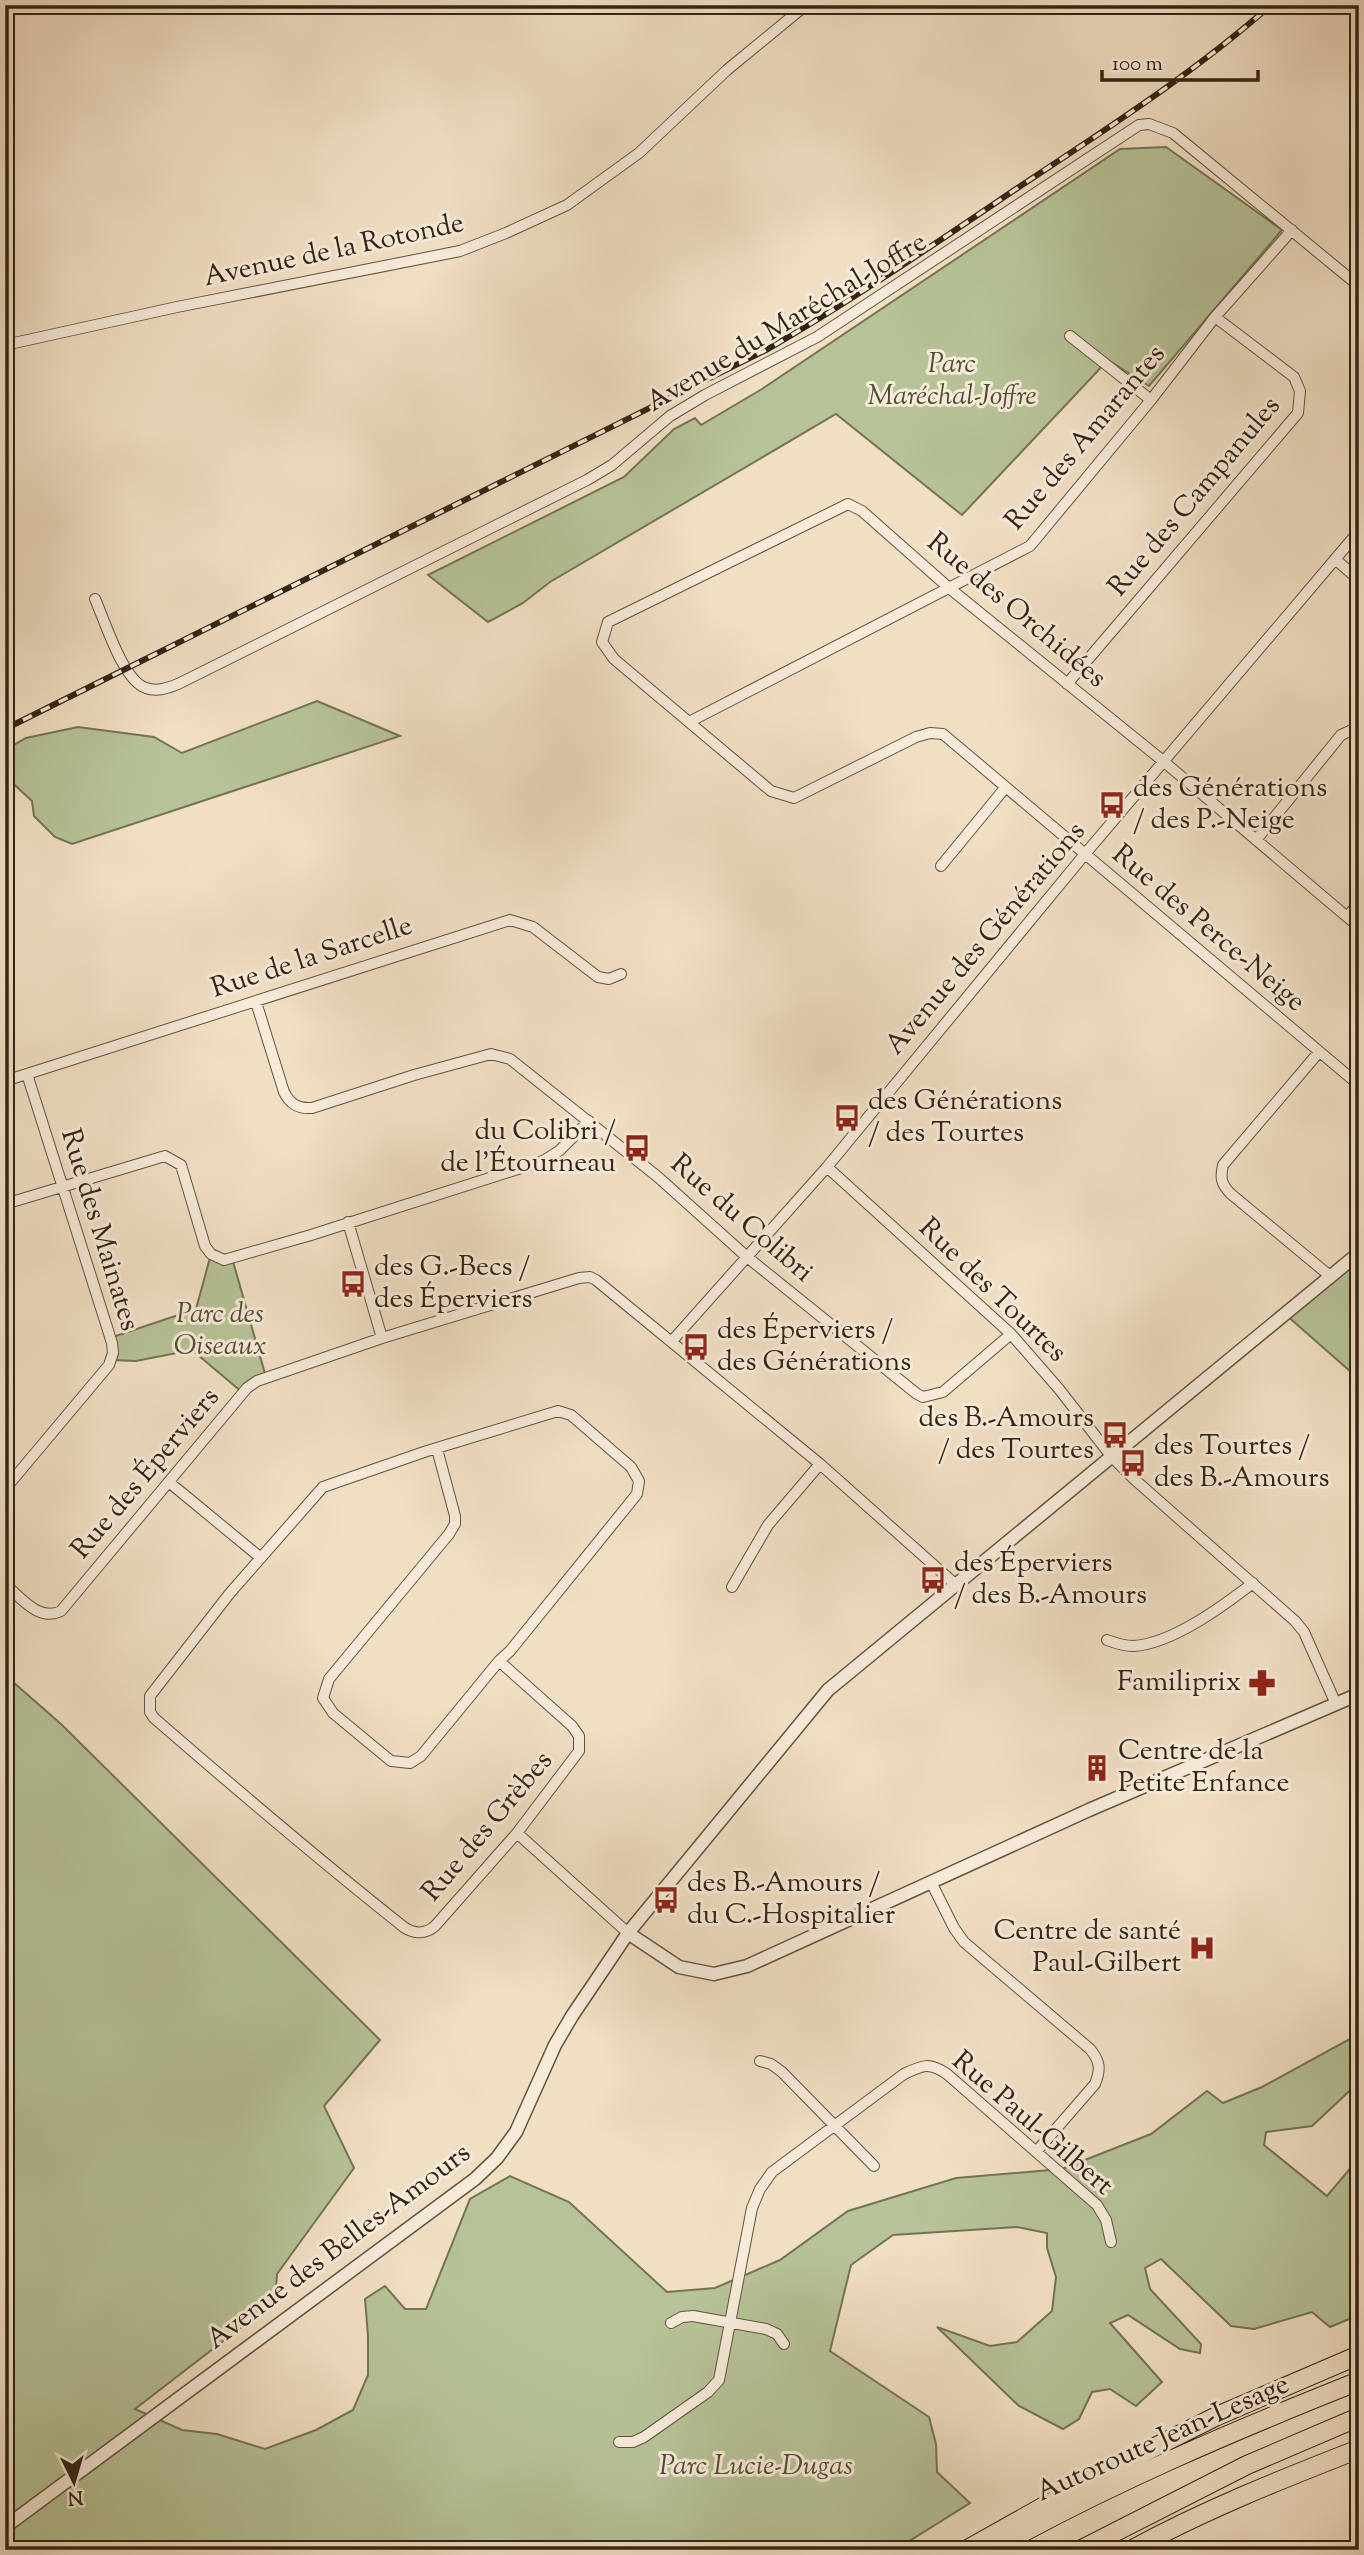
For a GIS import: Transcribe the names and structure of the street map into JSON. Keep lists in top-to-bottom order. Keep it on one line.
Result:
{"streets":{"highway":["Autoroute Jean-Lesage"],"street":["Avenue de la Rotonde","Avenue du Maréchal-Joffre","Rue des Amarantes","Rue des Campanules","Rue des Orchidées","Rue des Perce-Neige","Avenue des Générations","Rue de la Sarcelle","Rue du Colibri","Rue des Mainates","Rue des Tourtes","Rue des Éperviers","Rue des Grèbes","Rue Paul-Gilbert","Avenue des Belles-Amours"]},"crossings":[["Avenue du Maréchal-Joffre","Rue des Amarantes"],["Rue des Amarantes","Rue des Campanules"],["Rue des Amarantes","Rue des Orchidées"],["Rue des Amarantes","Rue des Perce-Neige"],["Rue des Campanules","Rue des Orchidées"],["Rue des Orchidées","Rue des Perce-Neige"],["Rue des Orchidées","Avenue des Générations"],["Rue des Perce-Neige","Avenue des Générations"],["Avenue des Générations","Rue du Colibri"],["Avenue des Générations","Rue des Tourtes"],["Avenue des Générations","Rue des Éperviers"],["Rue de la Sarcelle","Rue du Colibri"],["Rue de la Sarcelle","Rue des Mainates"],["Rue du Colibri","Rue des Tourtes"],["Rue des Tourtes","Avenue des Belles-Amours"],["Rue des Éperviers","Avenue des Belles-Amours"]],"parks":["Parc Maréchal-Joffre","Parc des Oiseaux","Parc Lucie-Dugas"],"places":{"bus stop":["des Générations / des P.-Neige","des Générations / des Tourtes","du Colibri / de l'Étourneau","des G.-Becs / des Éperviers","des Éperviers / des Générations","des B.-Amours / des Tourtes","des Tourtes / des B.-Amours","des Éperviers / des B.-Amours","des B.-Amours / du C.-Hospitalier"],"pharmacy":["Familiprix"],"building":["Centre de la Petite Enfance"],"hospital":["Centre de santé Paul-Gilbert"]},"scale_bar":"100 m","north":"bottom"}
